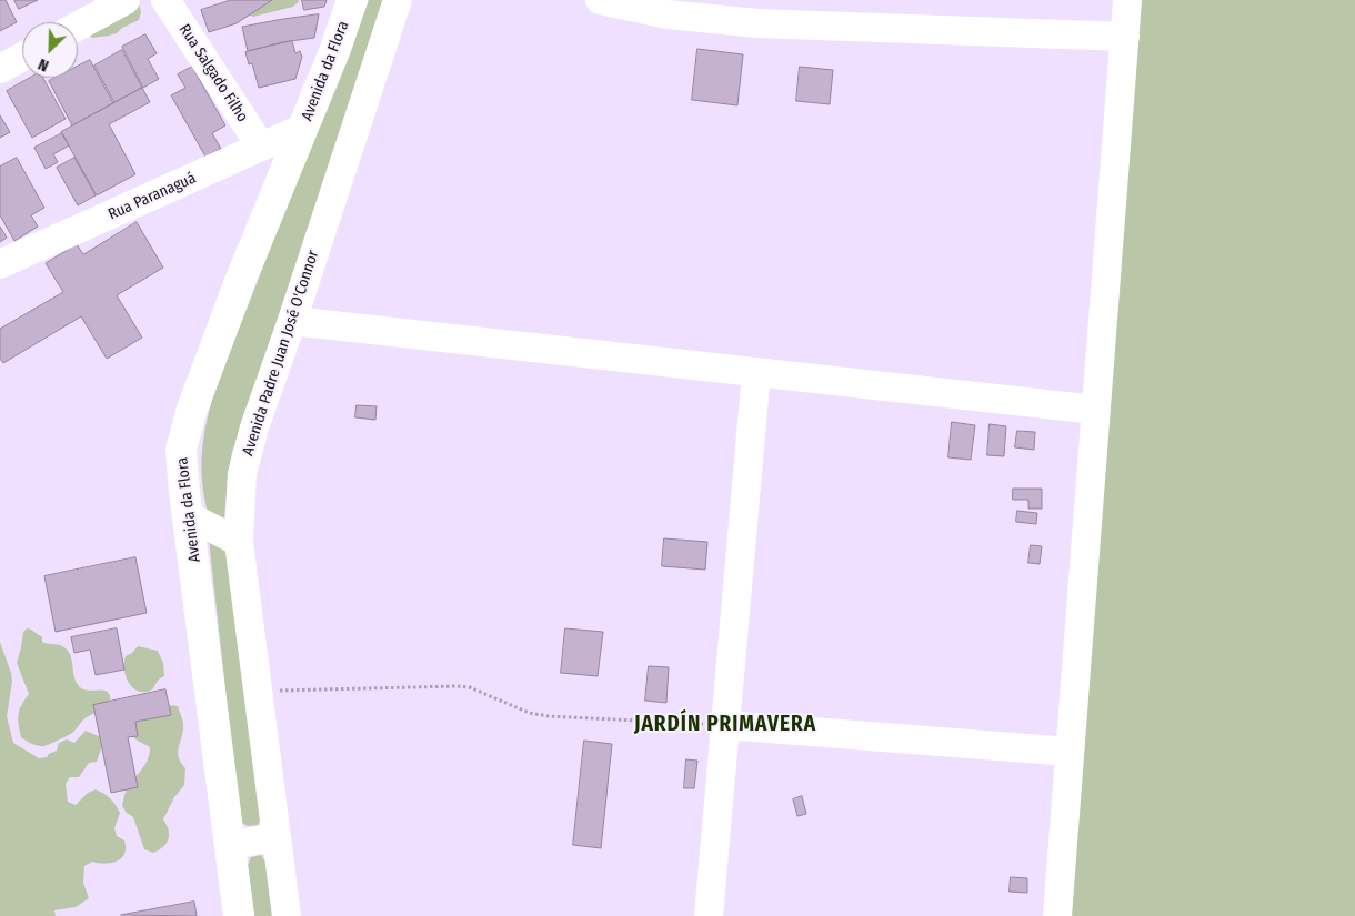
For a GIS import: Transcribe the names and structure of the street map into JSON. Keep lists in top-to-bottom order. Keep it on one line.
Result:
{"streets":{"main road":["Avenida da Flora"],"street":["Rua Salgado Filho","Rua Paranaguá","Avenida Padre Juan José O'Connor"]},"crossings":[["Avenida da Flora","Rua Paranaguá"],["Rua Salgado Filho","Rua Paranaguá"]],"districts":["JARDÍN PRIMAVERA"],"north":"bottom left"}
